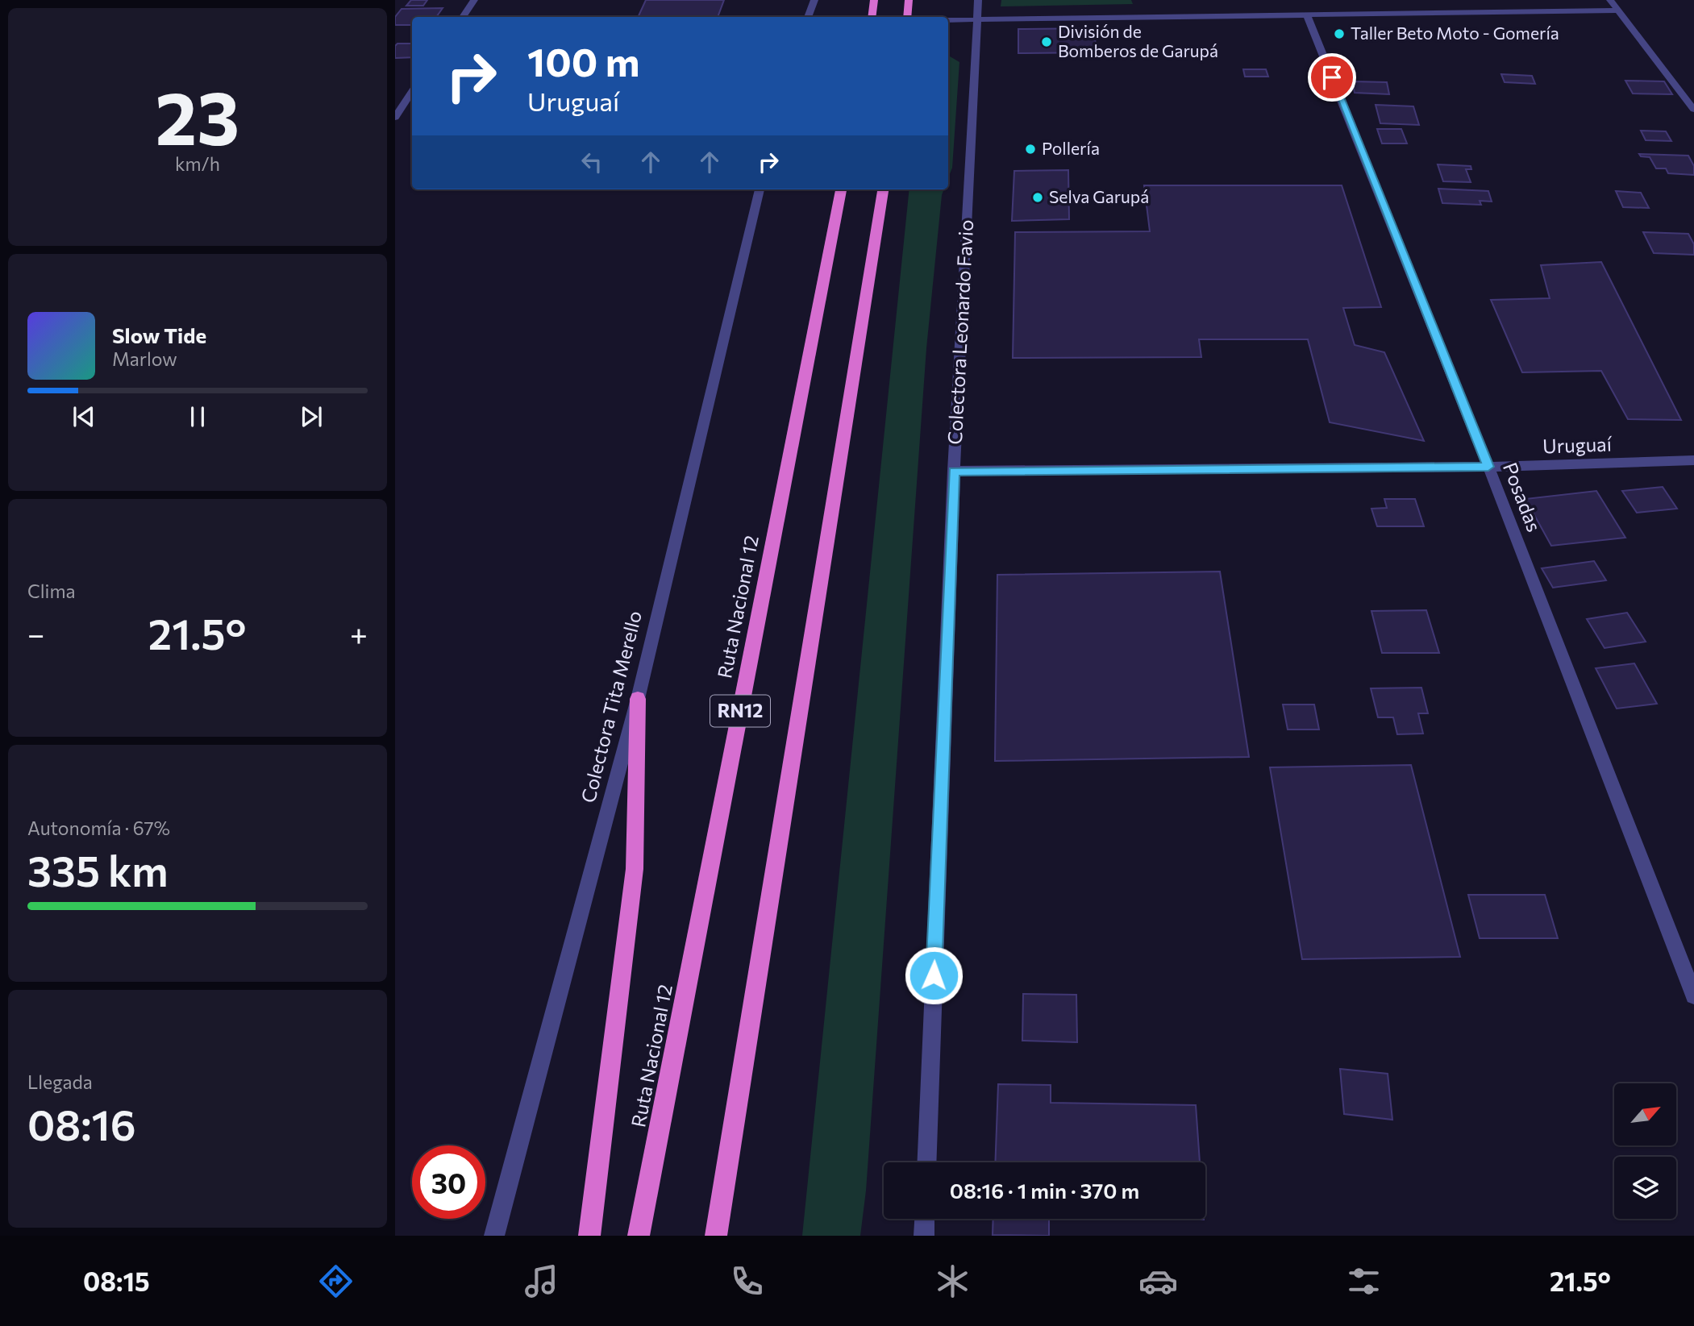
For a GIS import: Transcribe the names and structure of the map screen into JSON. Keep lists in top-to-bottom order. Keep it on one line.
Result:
{"streets":{"highway":["Ruta Nacional 12","RN12"],"street":["Colectora Leonardo Favio","Uruguaí","Posadas","Colectora Tita Merello"]},"crossings":[["Colectora Leonardo Favio","Uruguaí"],["Uruguaí","Posadas"]],"places":["Taller Beto Moto - Gomería","División de Bomberos de Garupá","Pollería","Selva Garupá"],"north":"top right","page":{"tile":[["23","km/h"],"Clima",["Autonomía · 67%","335 km"],["Llegada","08:16"]],"turn":["100 m","Uruguaí"],"song":["Slow Tide","Marlow"],"heat":["−","21.5°","+"],"limit":"30","trip":"08:16 · 1 min · 370 m","tabs":["08:15","21.5°"]}}
